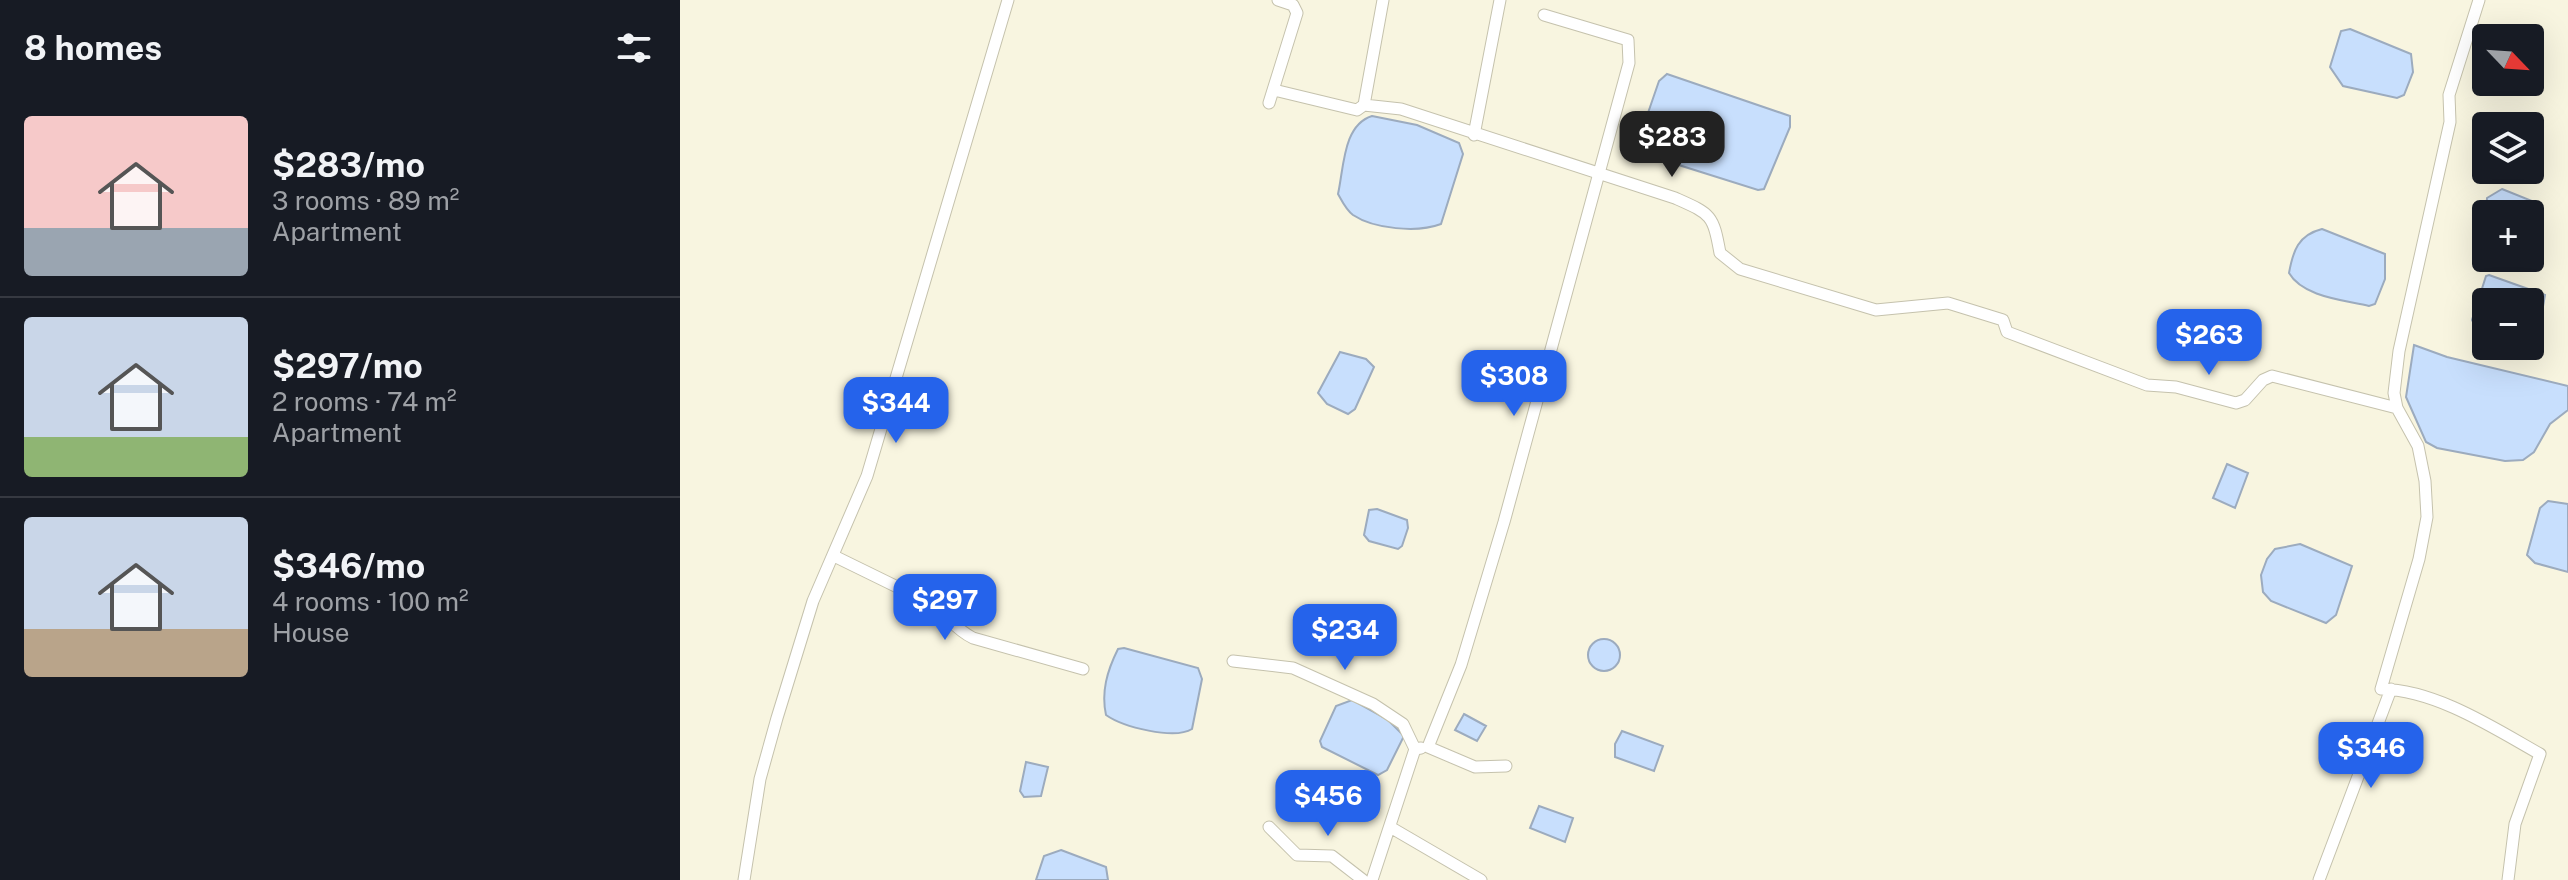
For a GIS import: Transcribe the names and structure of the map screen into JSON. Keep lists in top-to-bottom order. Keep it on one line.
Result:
{"north":"bottom right","page":{"heading":"8 homes","map_buttons":["+","−"],"list":[{"name":"$283/mo","note":"3 rooms · 89 m² · Apartment"},{"name":"$297/mo","note":"2 rooms · 74 m² · Apartment"},{"name":"$346/mo","note":"4 rooms · 100 m² · House"}],"price":["$283","$263","$308","$344","$297","$234","$346","$456"]}}
